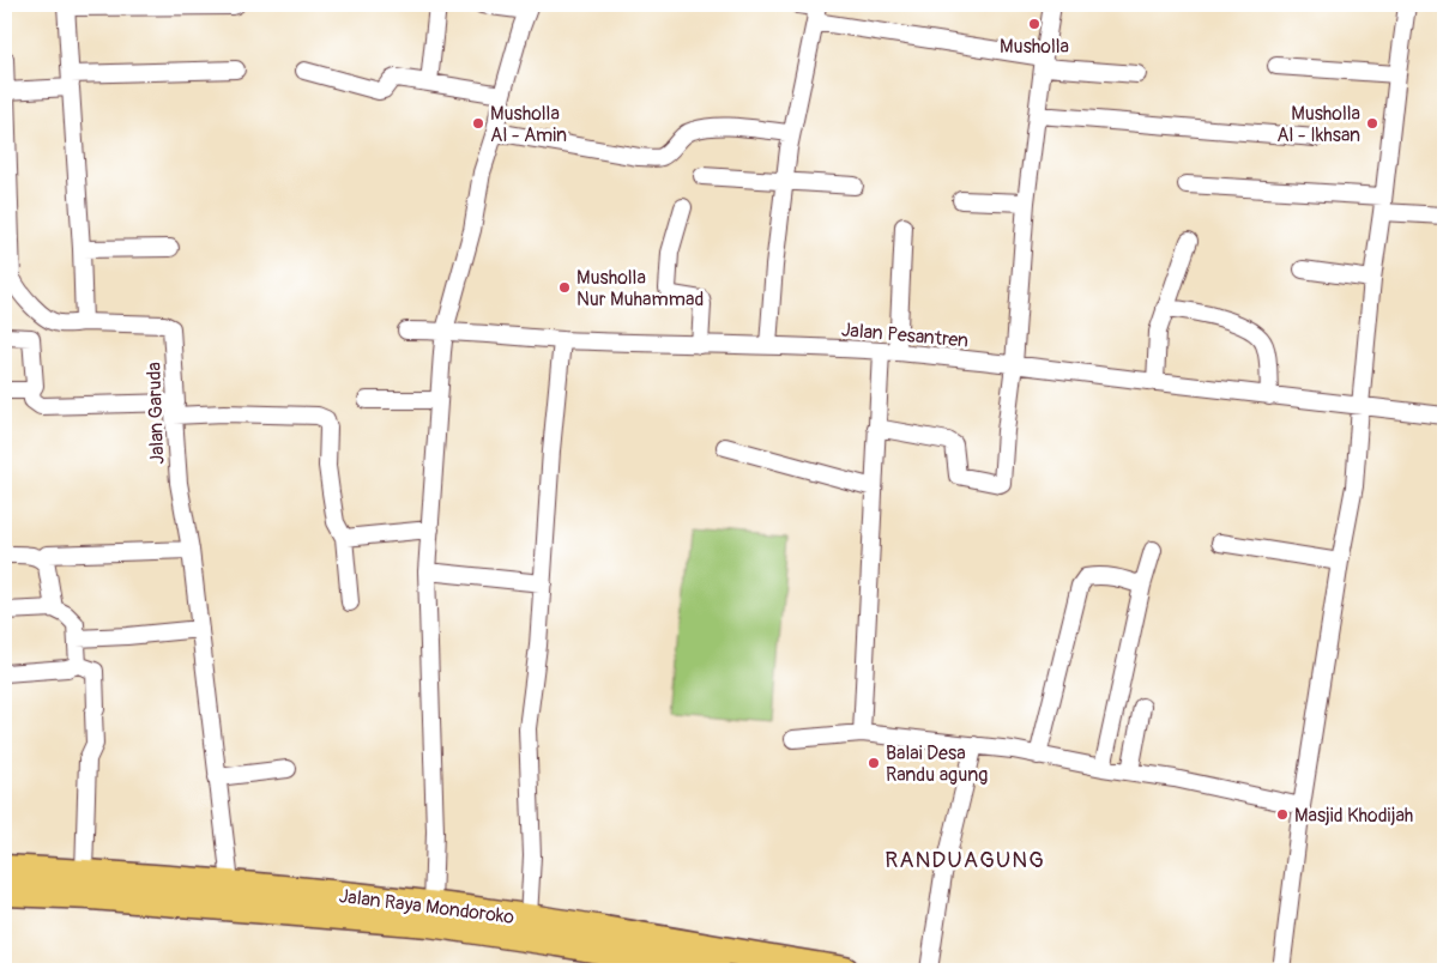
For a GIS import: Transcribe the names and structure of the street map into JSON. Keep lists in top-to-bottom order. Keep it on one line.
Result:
{"streets":{"highway":["Jalan Raya Mondoroko"],"street":["Jalan Pesantren","Jalan Garuda"]},"crossings":[["Jalan Garuda","Jalan Raya Mondoroko"]],"districts":["RANDUAGUNG"],"places":["Musholla","Musholla Al - Amin","Musholla Al - Ikhsan","Musholla Nur Muhammad","Balai Desa Randu agung","Masjid Khodijah"]}
